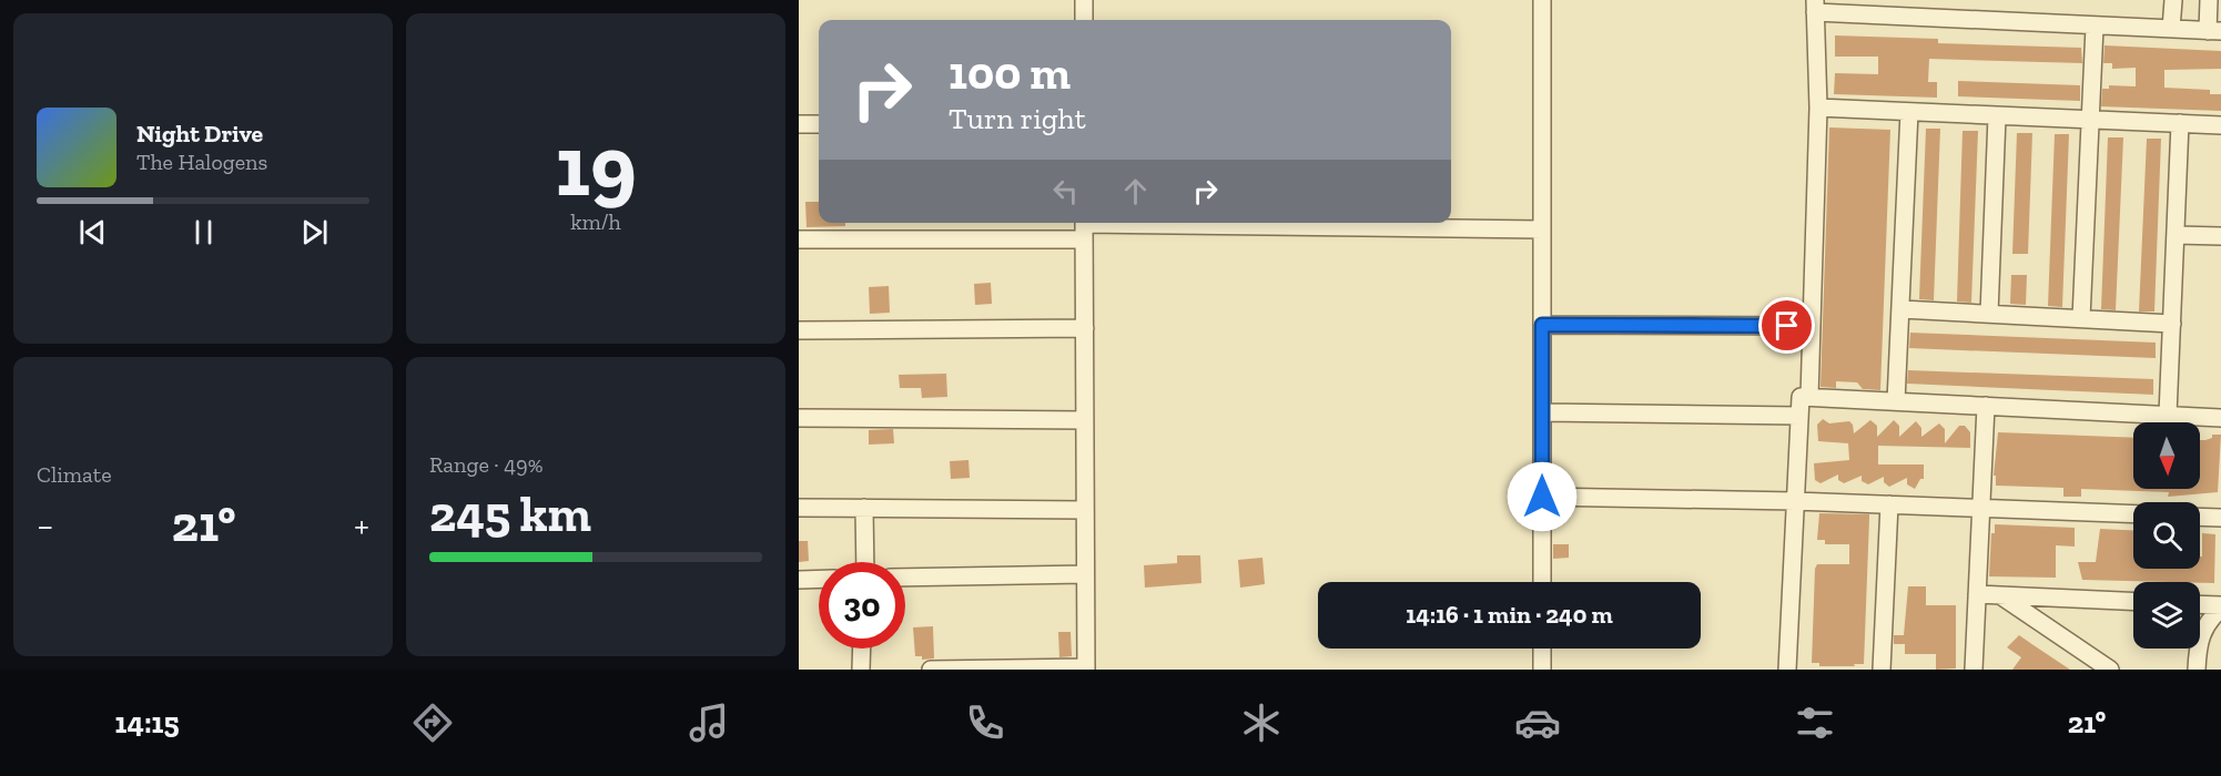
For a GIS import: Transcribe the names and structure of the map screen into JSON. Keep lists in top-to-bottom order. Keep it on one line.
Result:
{"north":"bottom","page":{"tile":[["19","km/h"],"Climate",["Range · 49%","245 km"]],"turn":["100 m","Turn right"],"song":["Night Drive","The Halogens"],"heat":["−","21°","+"],"limit":"30","trip":"14:16 · 1 min · 240 m","tabs":["14:15","21°"]}}
